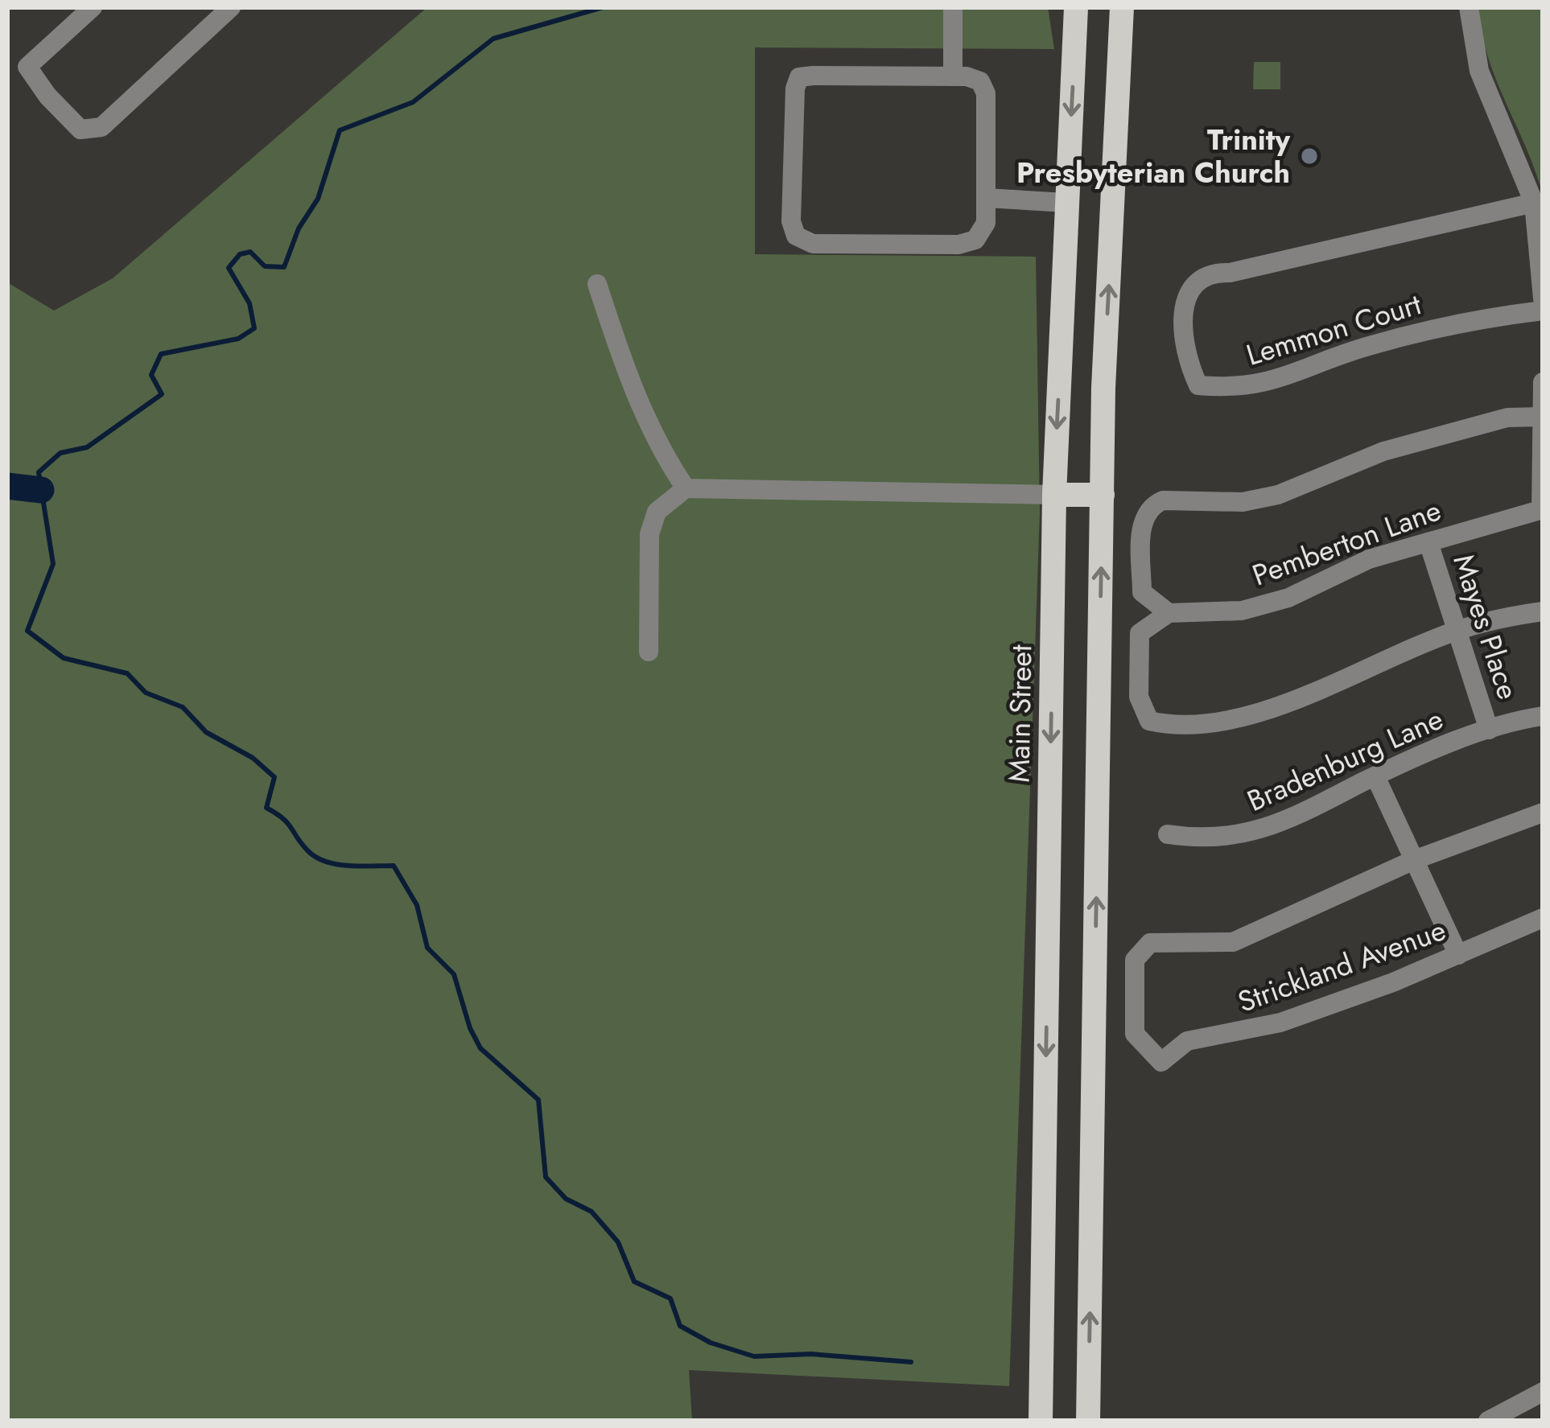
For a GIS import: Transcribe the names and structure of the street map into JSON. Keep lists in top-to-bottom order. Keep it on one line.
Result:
{"streets":{"main road":["Main Street"],"street":["Lemmon Court","Pemberton Lane","Mayes Place","Bradenburg Lane","Strickland Avenue"]},"crossings":[["Pemberton Lane","Mayes Place"],["Mayes Place","Bradenburg Lane"]],"places":["Trinity Presbyterian Church"]}
